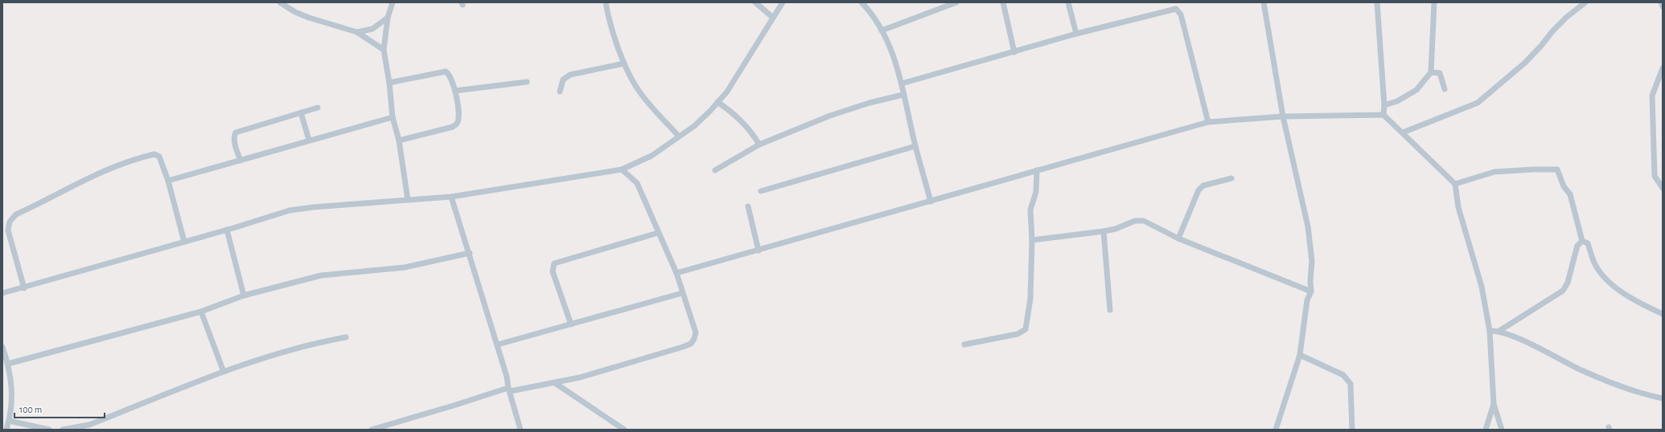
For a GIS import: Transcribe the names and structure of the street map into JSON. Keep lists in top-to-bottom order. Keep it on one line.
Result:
{"scale_bar":"100 m"}
